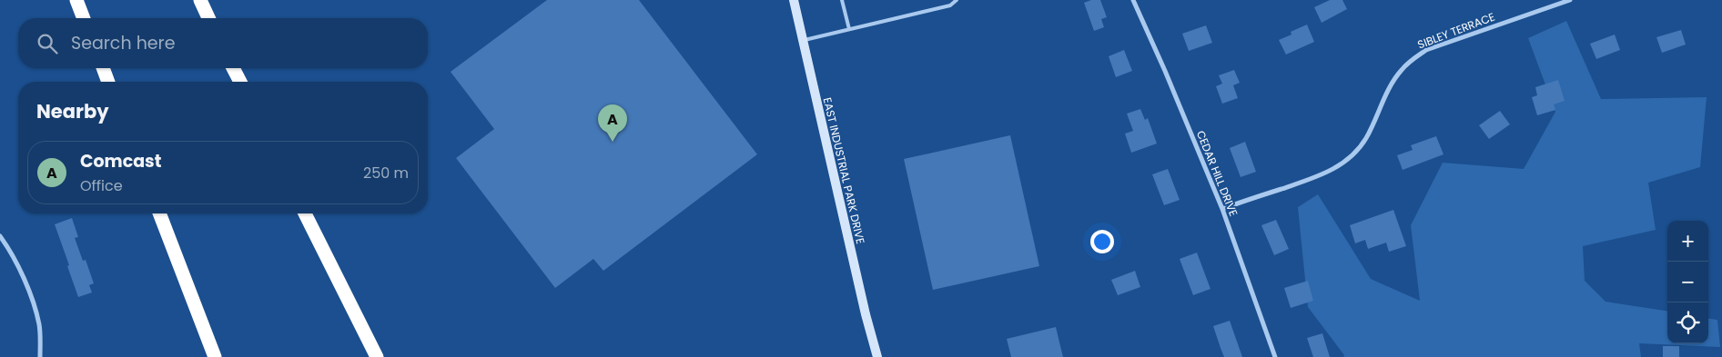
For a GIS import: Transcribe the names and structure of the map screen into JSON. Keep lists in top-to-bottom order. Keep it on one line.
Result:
{"streets":{"street":["SIBLEY TERRACE","EAST INDUSTRIAL PARK DRIVE","CEDAR HILL DRIVE"]},"crossings":[["SIBLEY TERRACE","CEDAR HILL DRIVE"]],"page":{"search":"Search here","heading":"Nearby","pins":"A","list":[{"mark":"A","name":"Comcast","note":"Office","value":"250 m"}],"map_buttons":["+","−"]}}
